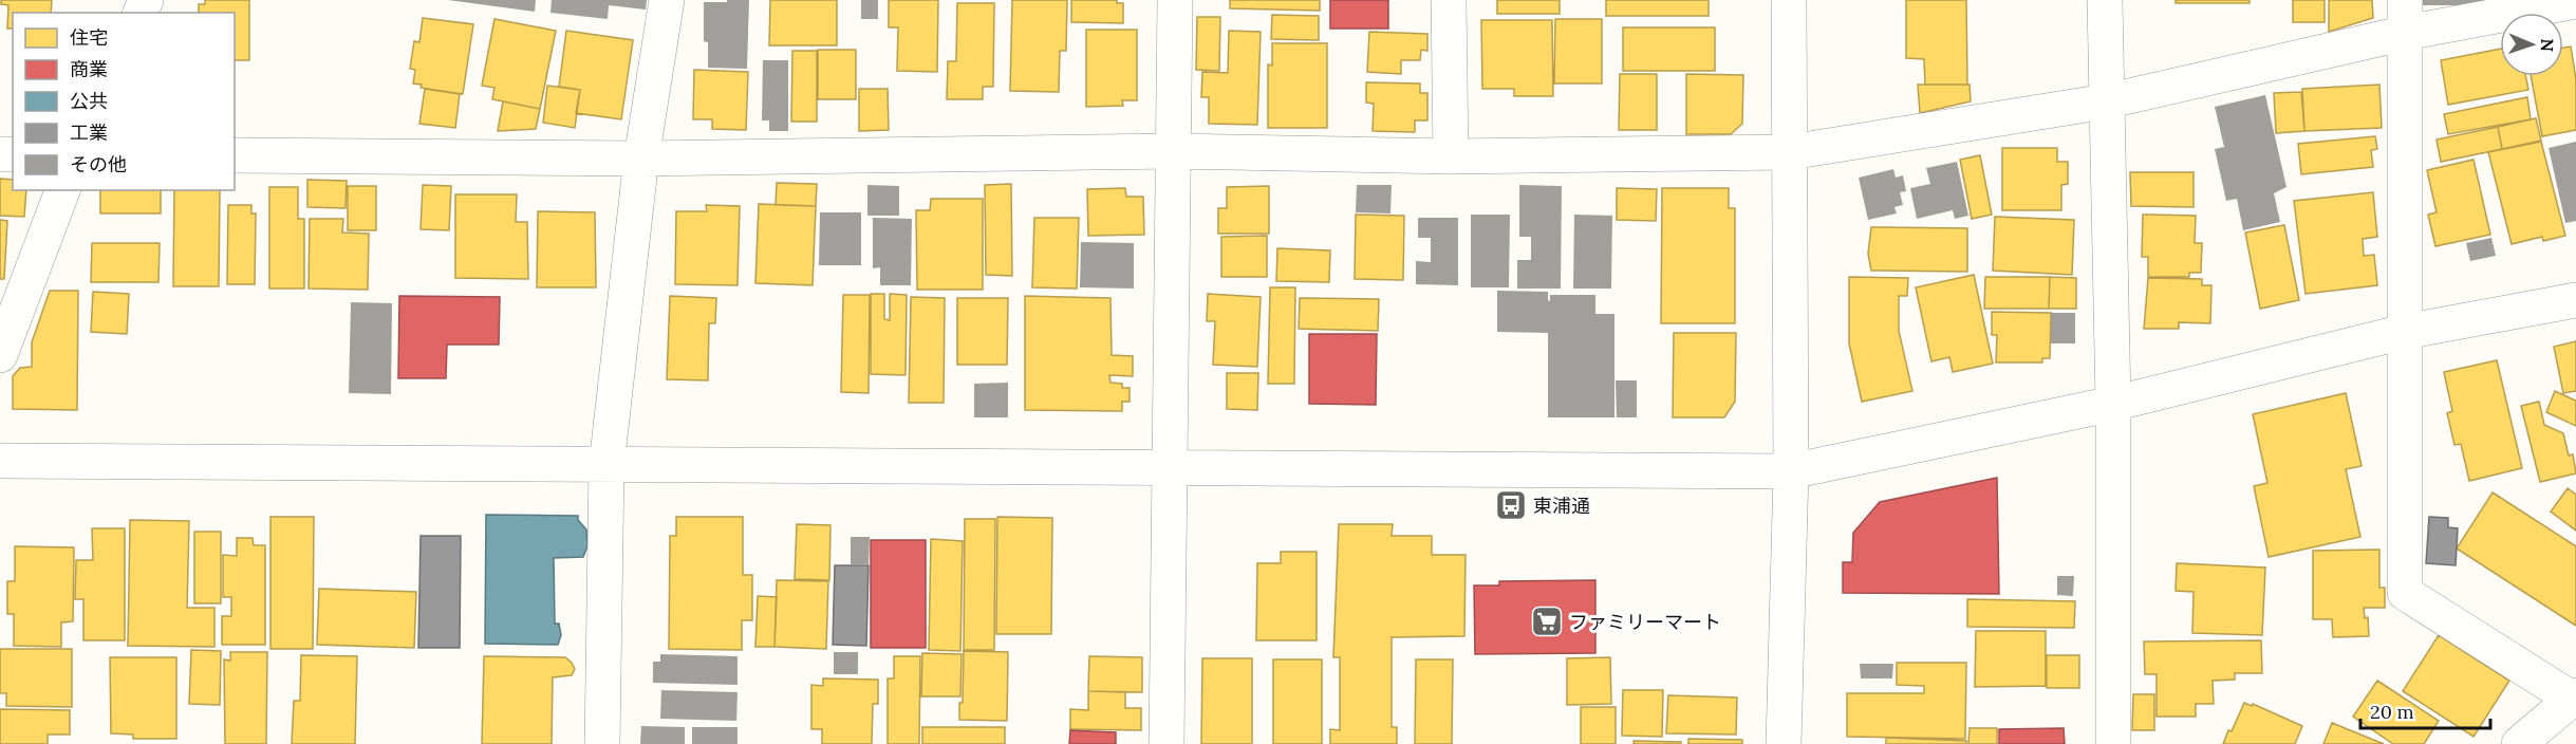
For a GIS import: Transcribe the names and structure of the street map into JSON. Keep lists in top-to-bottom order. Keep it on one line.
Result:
{"places":{"bus stop":["東浦通"],"supermarket":["ファミリーマート"]},"legend":["住宅","商業","公共","工業","その他"],"scale_bar":"20 m","north":"right"}
